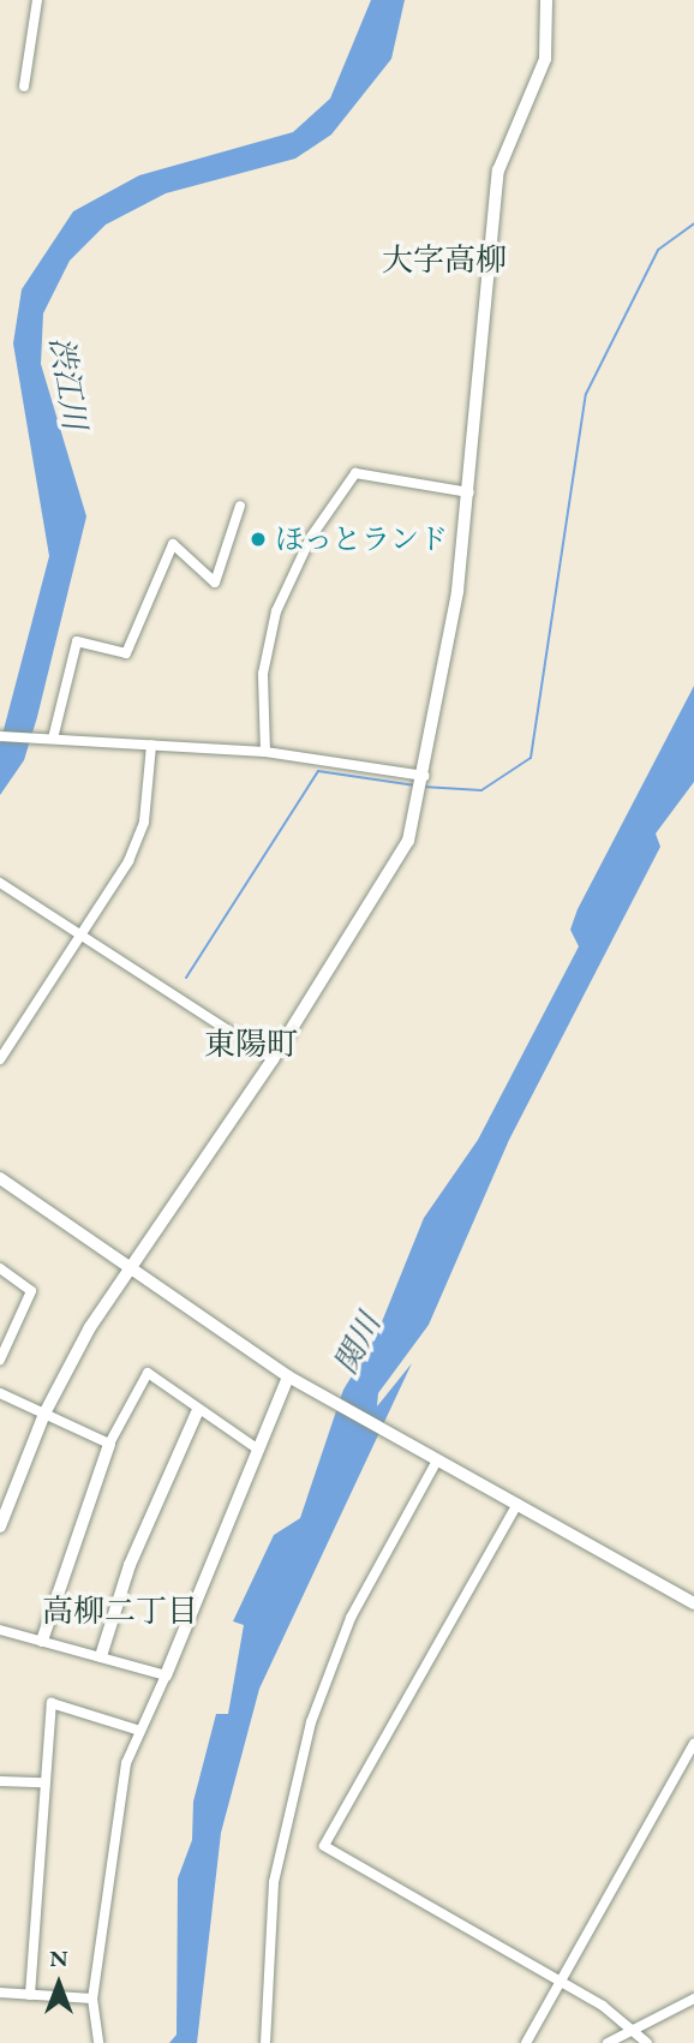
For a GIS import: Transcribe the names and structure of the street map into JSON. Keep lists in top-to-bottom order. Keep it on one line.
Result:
{"districts":["大字高柳","東陽町","高柳二丁目"],"water":["渋江川","関川"],"places":["ほっとランド"],"north":"top"}
